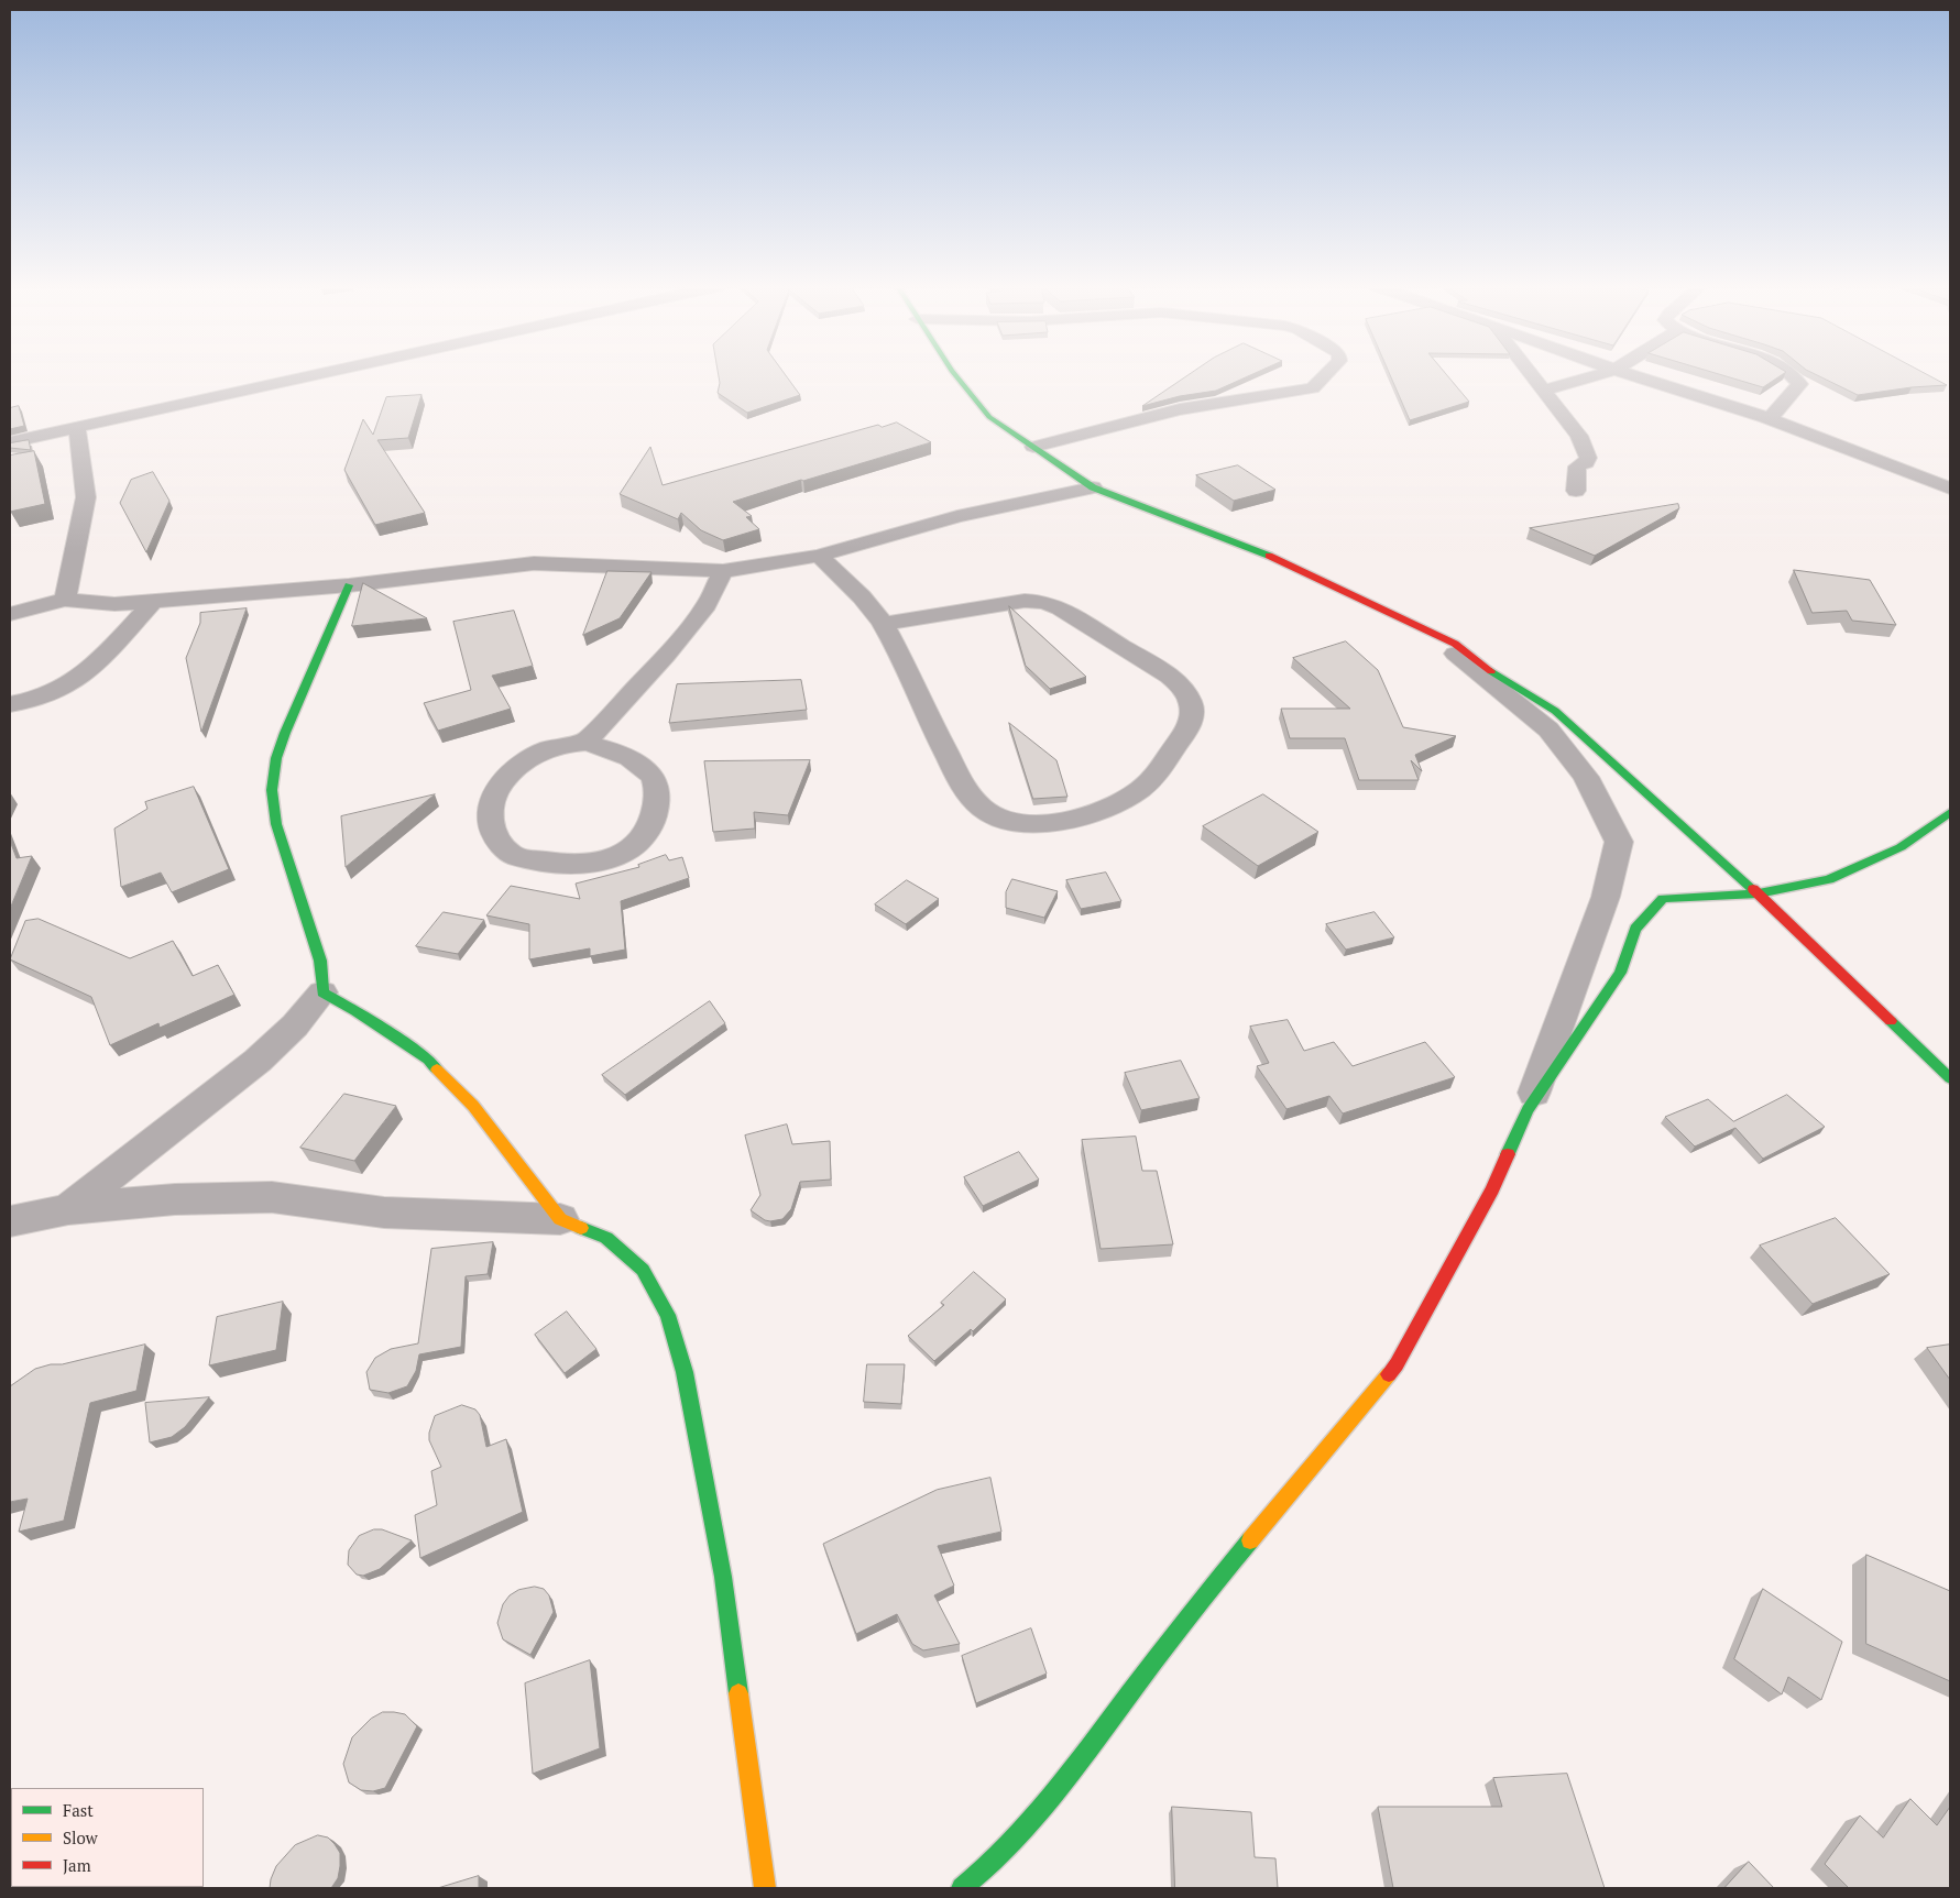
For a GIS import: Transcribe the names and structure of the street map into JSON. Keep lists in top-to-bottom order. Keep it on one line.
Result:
{"legend":["Fast","Slow","Jam"]}
